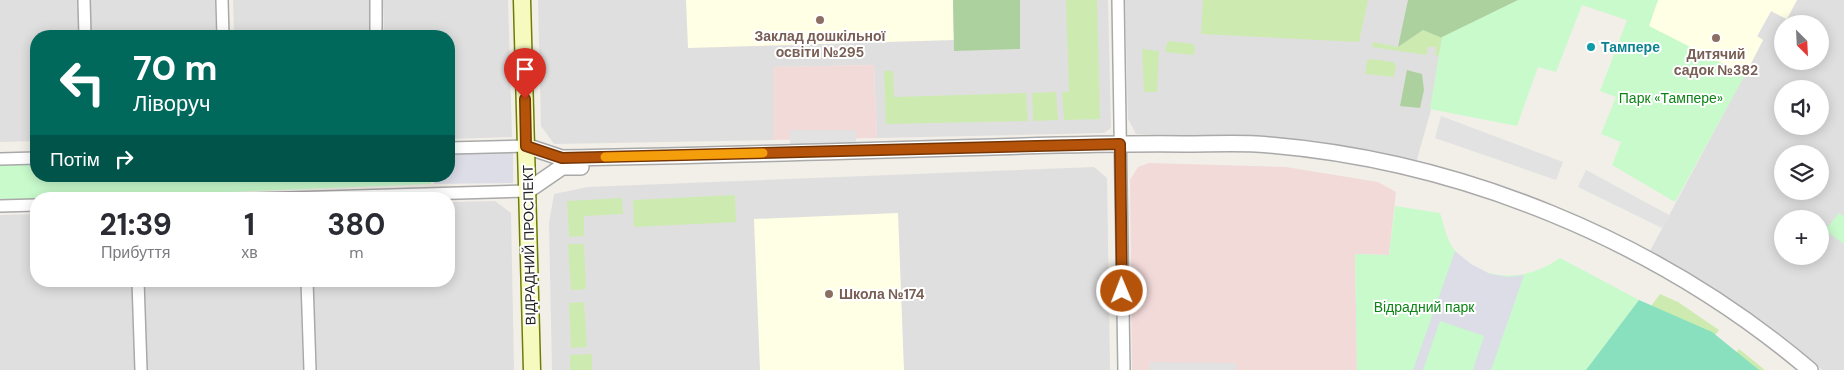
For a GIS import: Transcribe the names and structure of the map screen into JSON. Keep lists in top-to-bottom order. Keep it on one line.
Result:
{"streets":{"main road":["ВІДРАДНИЙ ПРОСПЕКТ"]},"parks":["Парк «Тампере»","Відрадний парк"],"places":["Заклад дошкільної освіти №295","Дитячий садок №382","Тампере","Школа №174"],"north":"bottom right","page":{"map_buttons":"+","turn":["70 m","Ліворуч"],"then":"Потім","eta":["21:39","Прибуття","1","хв","380","m"]}}
